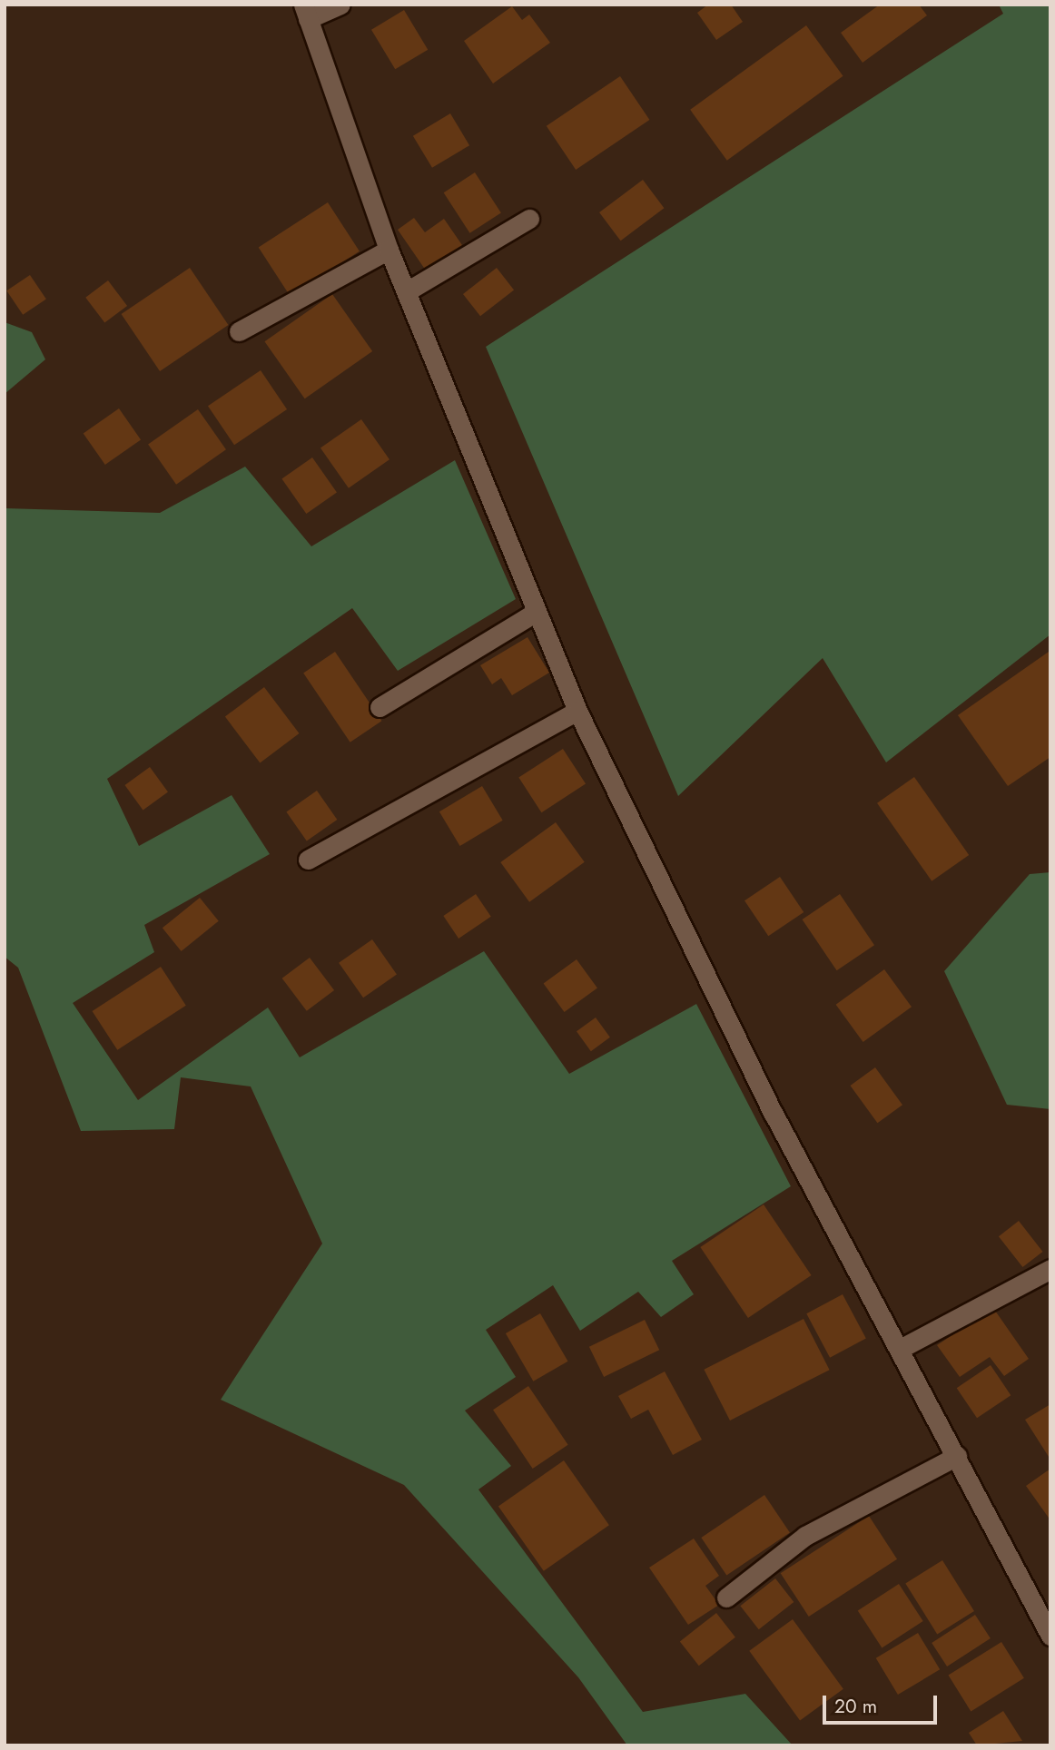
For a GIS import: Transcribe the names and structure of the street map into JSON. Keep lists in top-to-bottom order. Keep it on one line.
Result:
{"scale_bar":"20 m"}
